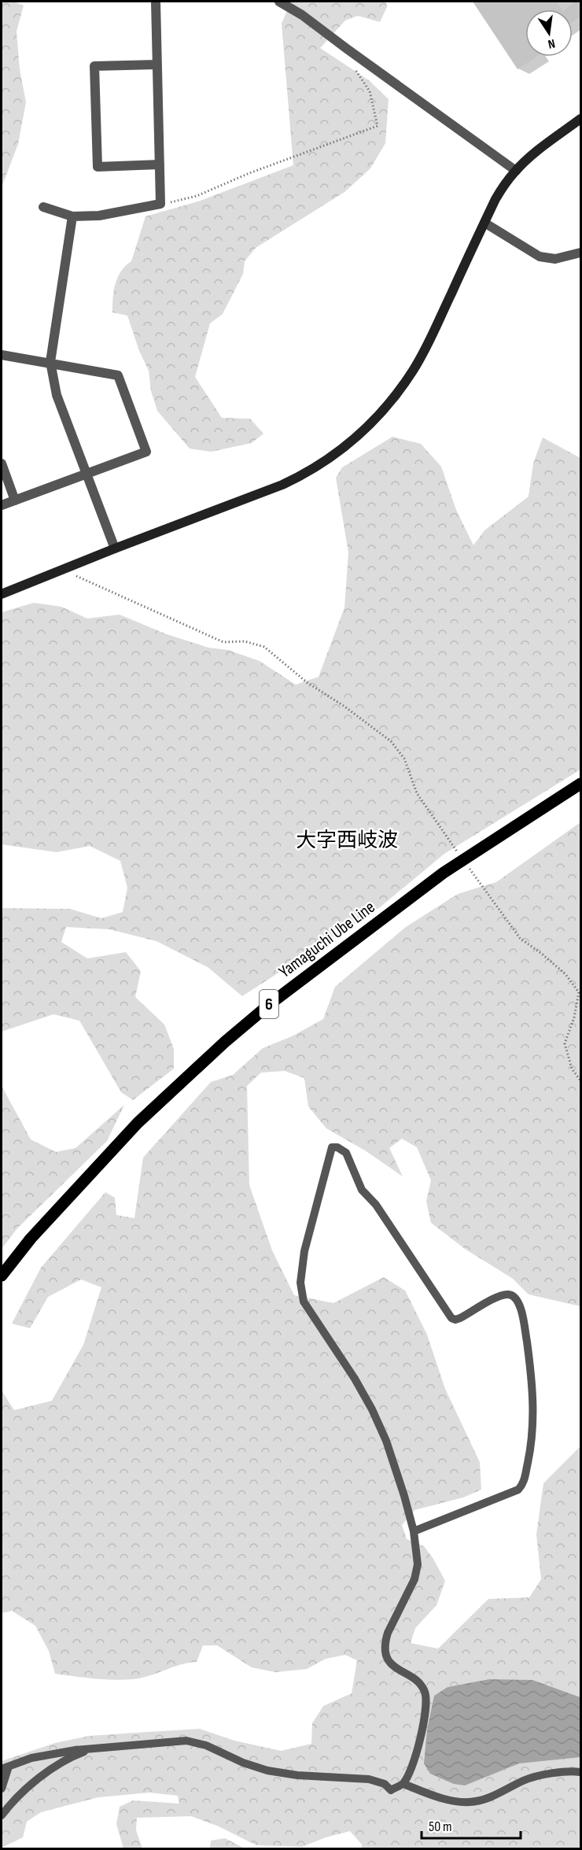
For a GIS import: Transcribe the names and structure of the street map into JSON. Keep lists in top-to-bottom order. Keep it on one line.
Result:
{"streets":{"main road":["Yamaguchi Ube Line","6"]},"districts":["大字西岐波"],"scale_bar":"50 m","north":"bottom"}
